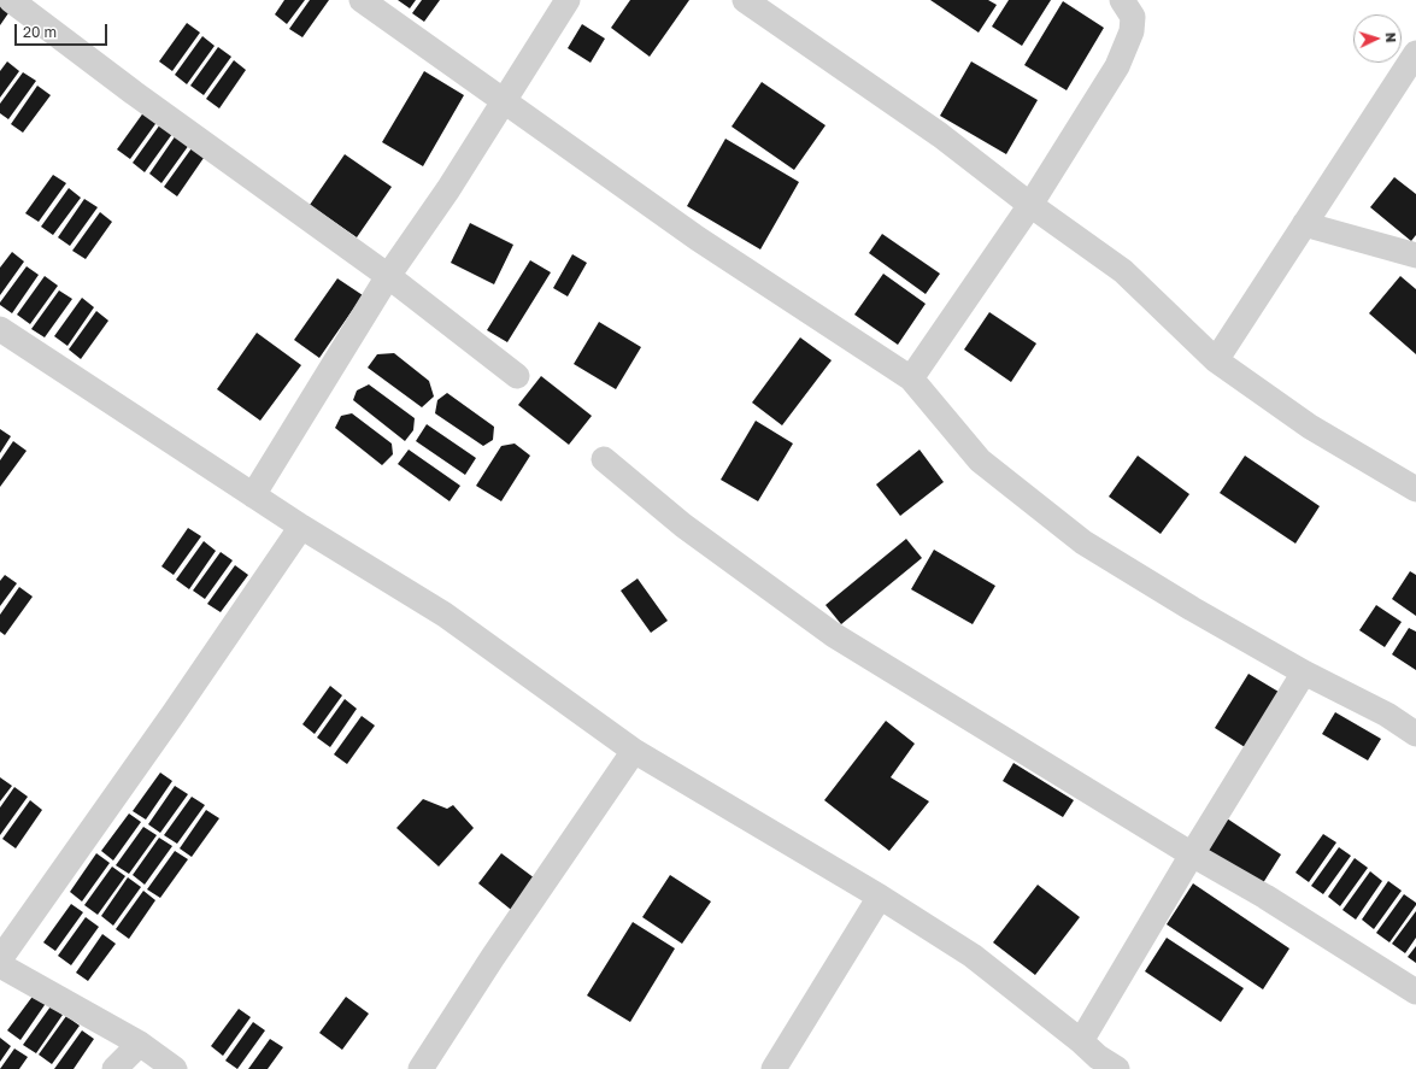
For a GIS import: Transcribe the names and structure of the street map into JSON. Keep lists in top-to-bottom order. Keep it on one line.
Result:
{"scale_bar":"20 m","north":"right"}
